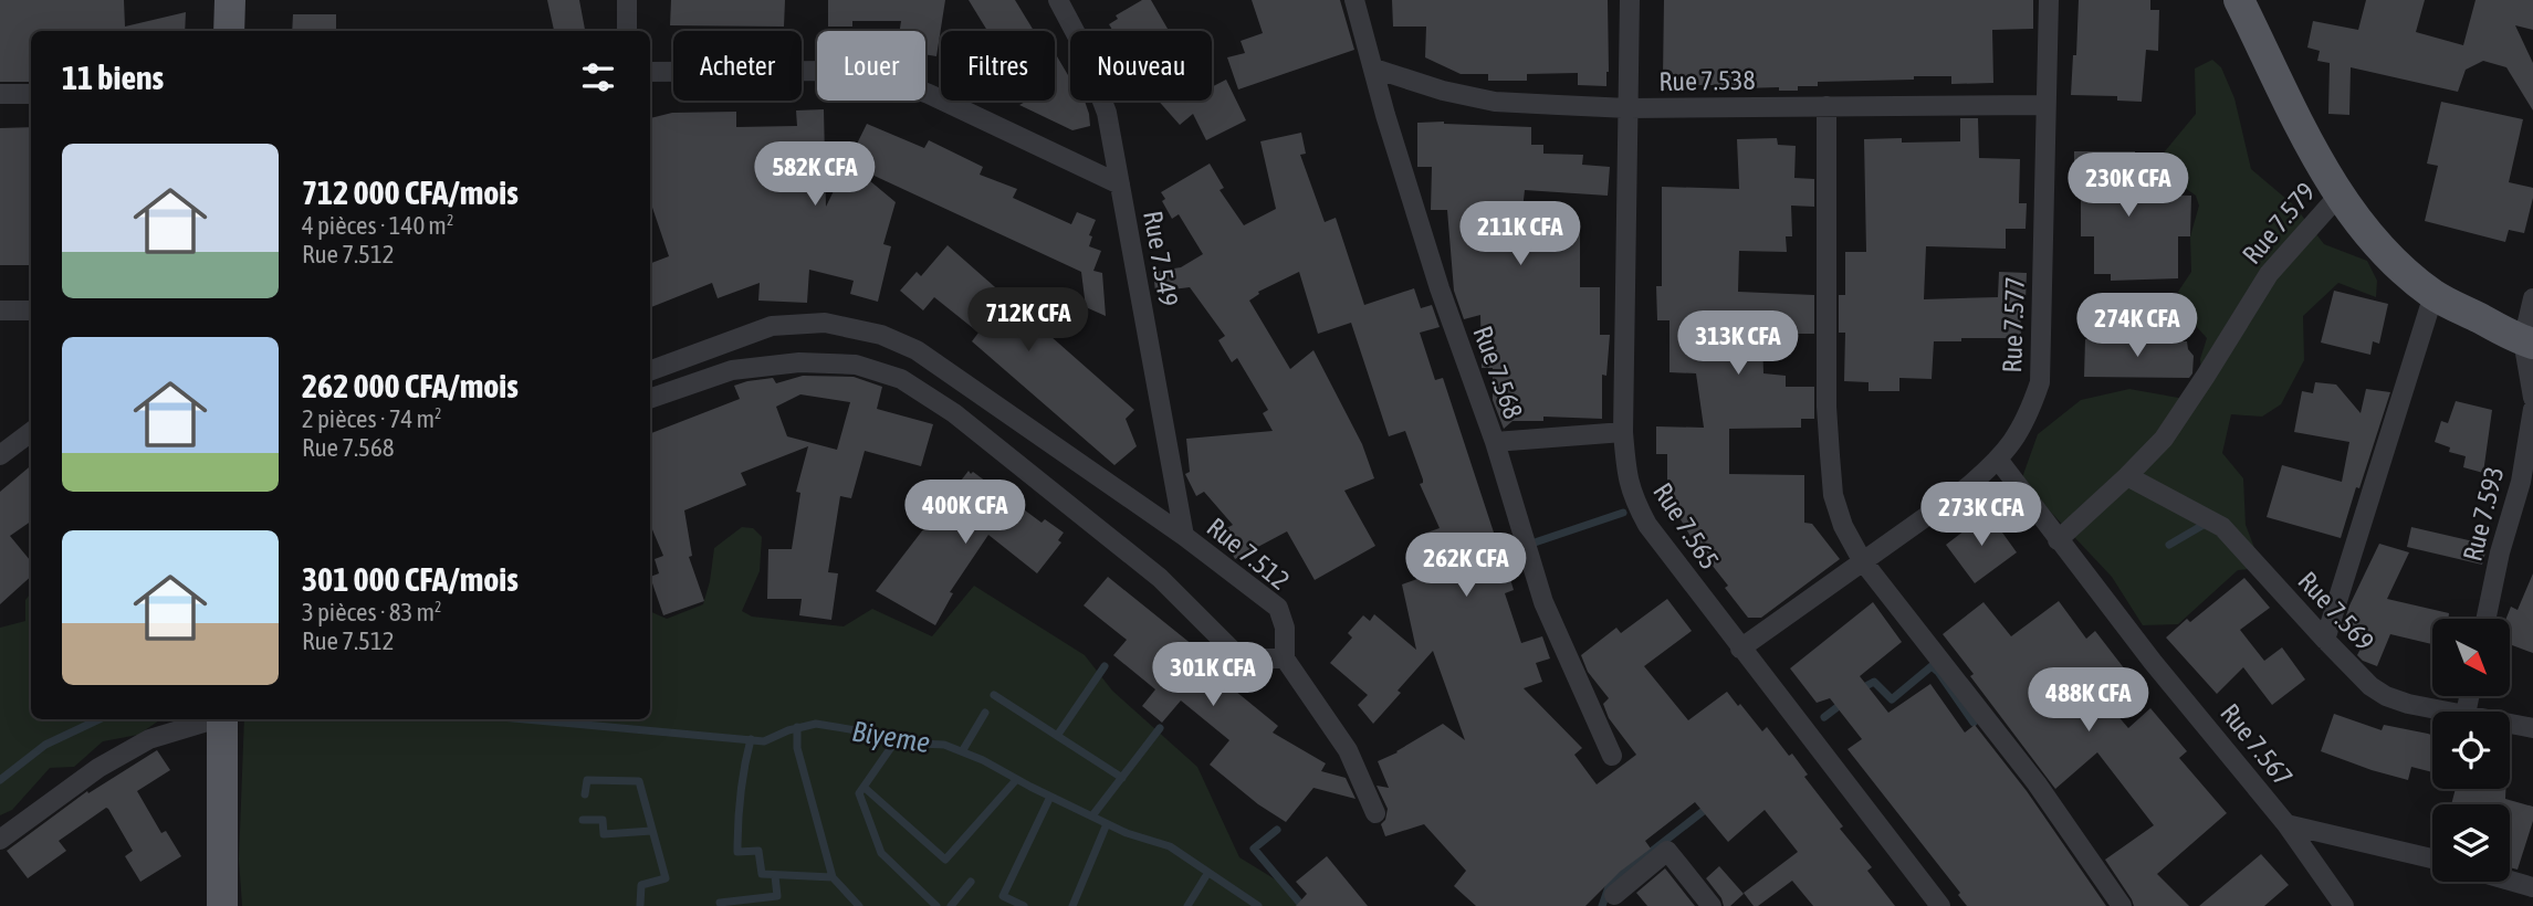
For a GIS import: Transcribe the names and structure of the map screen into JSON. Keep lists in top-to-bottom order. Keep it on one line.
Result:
{"streets":{"street":["Rue 7.538","Rue 7.579","Rue 7.549","Rue 7.577","Rue 7.568","Rue 7.593","Rue 7.565","Rue 7.512","Rue 7.569","Rue 7.567"]},"crossings":[["Rue 7.538","Rue 7.577"],["Rue 7.538","Rue 7.568"],["Rue 7.538","Rue 7.565"],["Rue 7.579","Rue 7.569"],["Rue 7.579","Rue 7.567"],["Rue 7.549","Rue 7.512"],["Rue 7.577","Rue 7.565"],["Rue 7.577","Rue 7.567"]],"water":["Biyeme"],"north":"bottom right","page":{"chip":["Acheter","Louer","Filtres","Nouveau"],"heading":"11 biens","list":[{"name":"712 000 CFA/mois","note":"4 pièces · 140 m² · Rue 7.512"},{"name":"262 000 CFA/mois","note":"2 pièces · 74 m² · Rue 7.568"},{"name":"301 000 CFA/mois","note":"3 pièces · 83 m² · Rue 7.512"}],"price":["582K CFA","230K CFA","211K CFA","712K CFA","274K CFA","313K CFA","400K CFA","273K CFA","262K CFA","301K CFA","488K CFA"]}}
